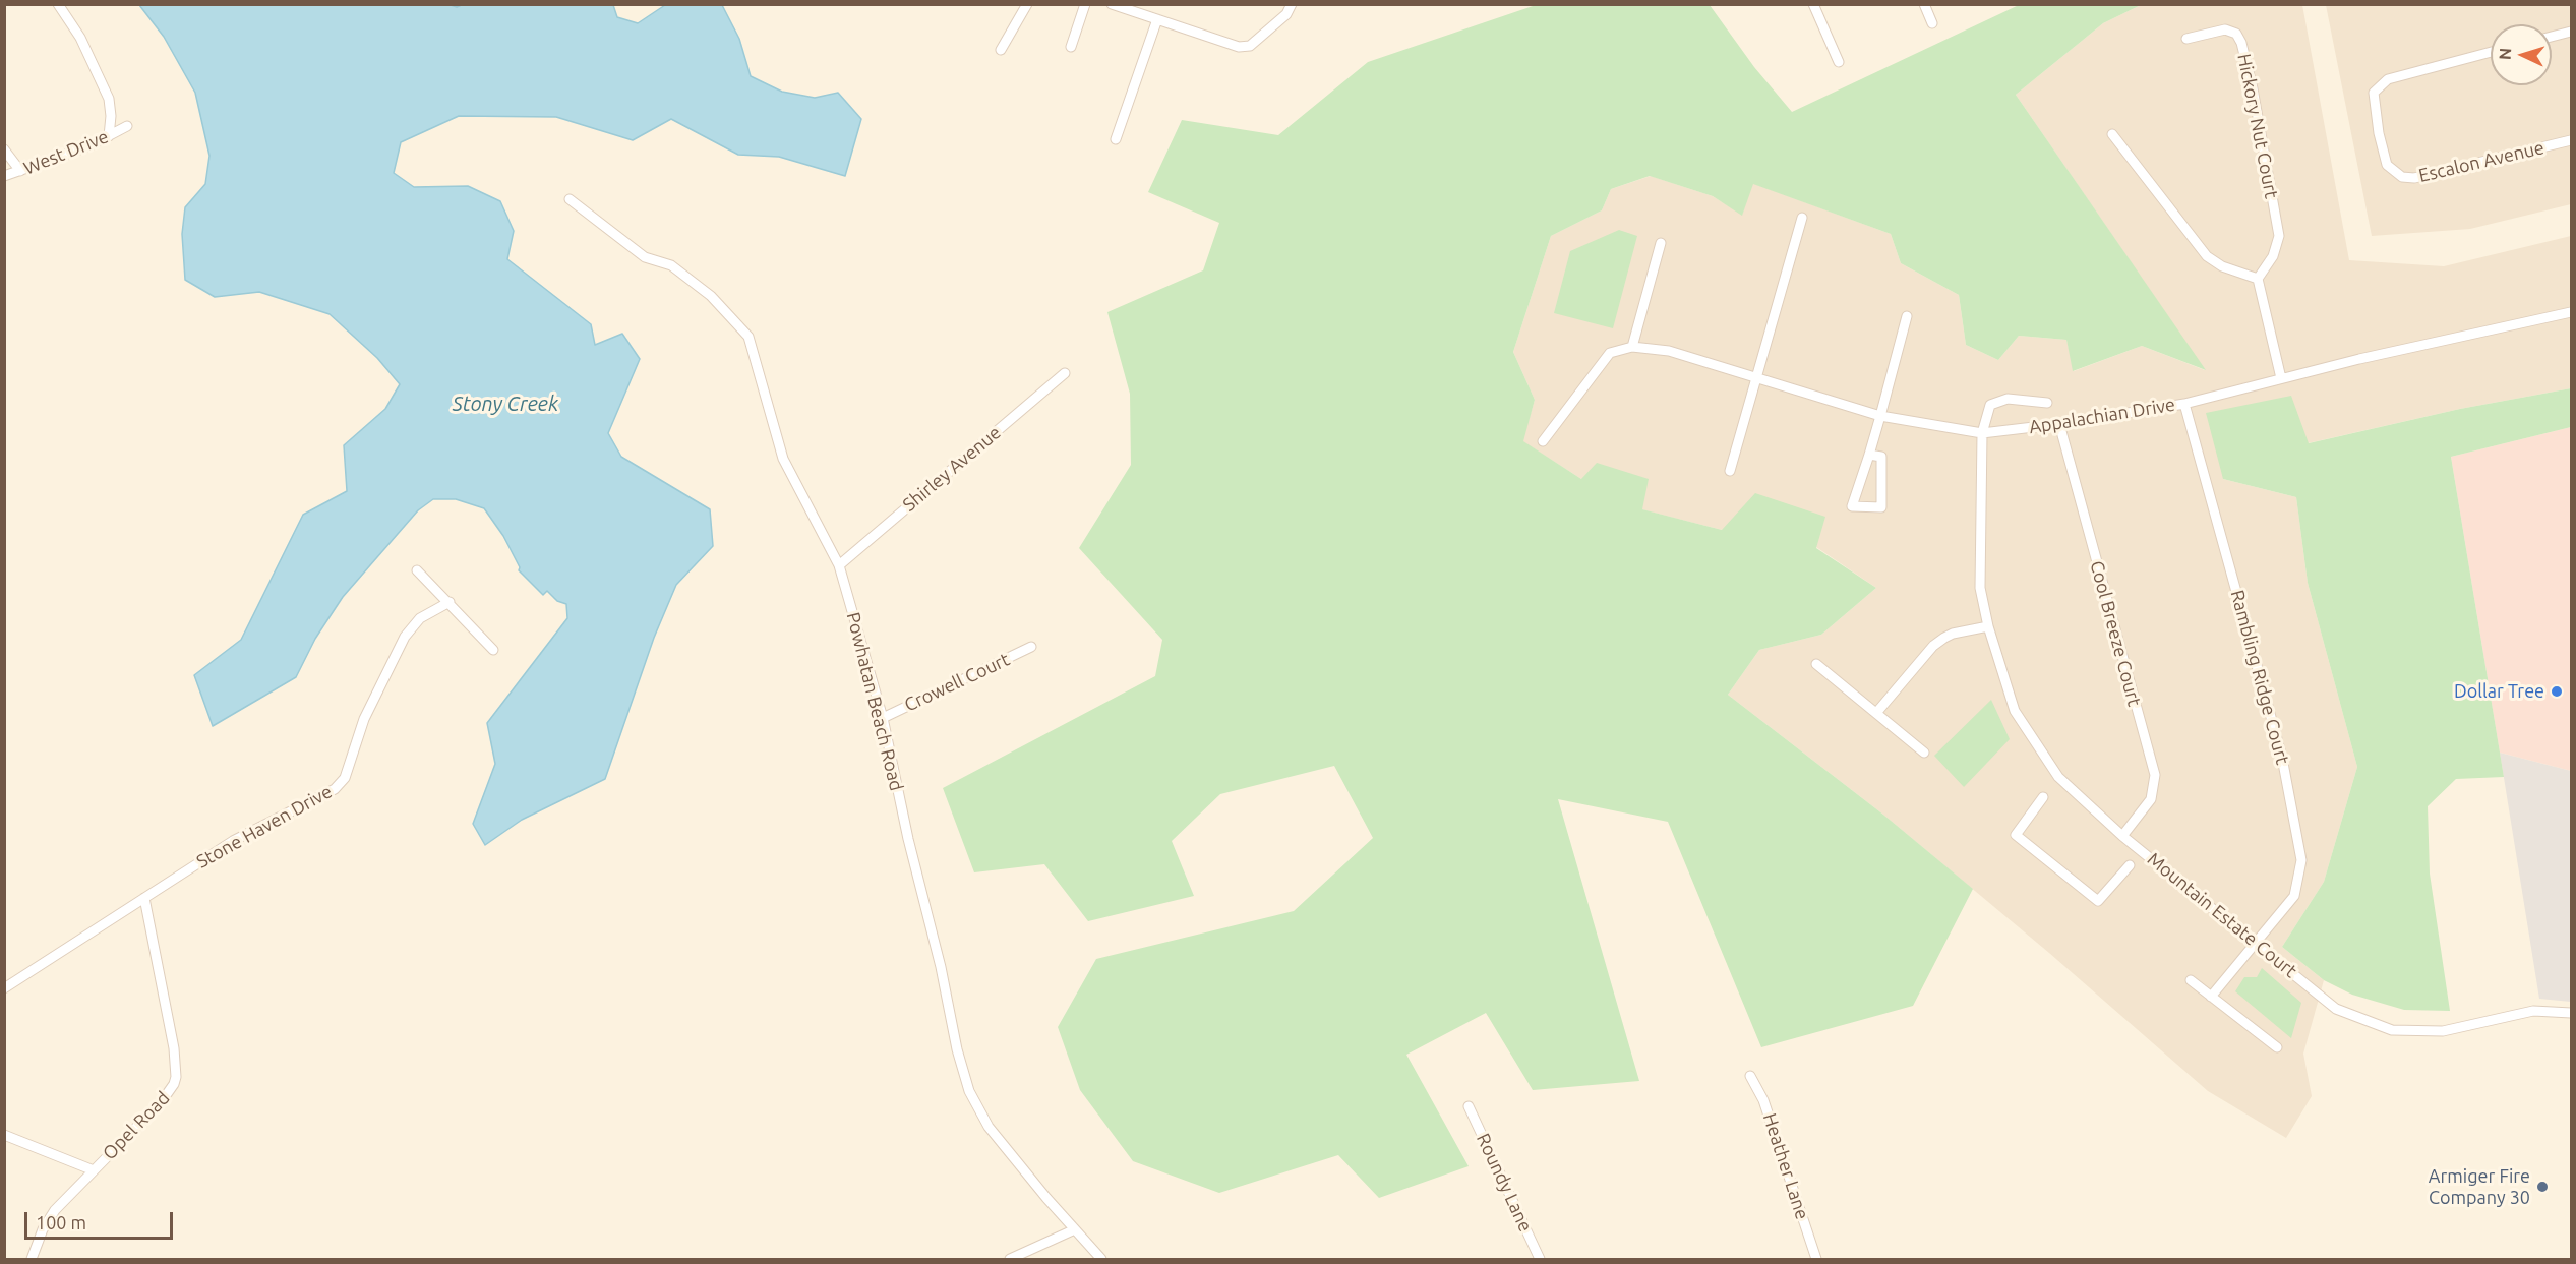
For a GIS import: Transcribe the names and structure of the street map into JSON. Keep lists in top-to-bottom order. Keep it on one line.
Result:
{"streets":{"street":["Hickory Nut Court","West Drive","Escalon Avenue","Appalachian Drive","Shirley Avenue","Cool Breeze Court","Rambling Ridge Court","Crowell Court","Powhatan Beach Road","Stone Haven Drive","Mountain Estate Court","Opel Road","Heather Lane","Roundy Lane"]},"crossings":[["Appalachian Drive","Cool Breeze Court"],["Appalachian Drive","Rambling Ridge Court"],["Appalachian Drive","Mountain Estate Court"],["Shirley Avenue","Powhatan Beach Road"],["Cool Breeze Court","Mountain Estate Court"],["Rambling Ridge Court","Mountain Estate Court"],["Crowell Court","Powhatan Beach Road"],["Stone Haven Drive","Opel Road"]],"water":["Stony Creek"],"places":["Dollar Tree","Armiger Fire Company 30"],"scale_bar":"100 m","north":"left"}
